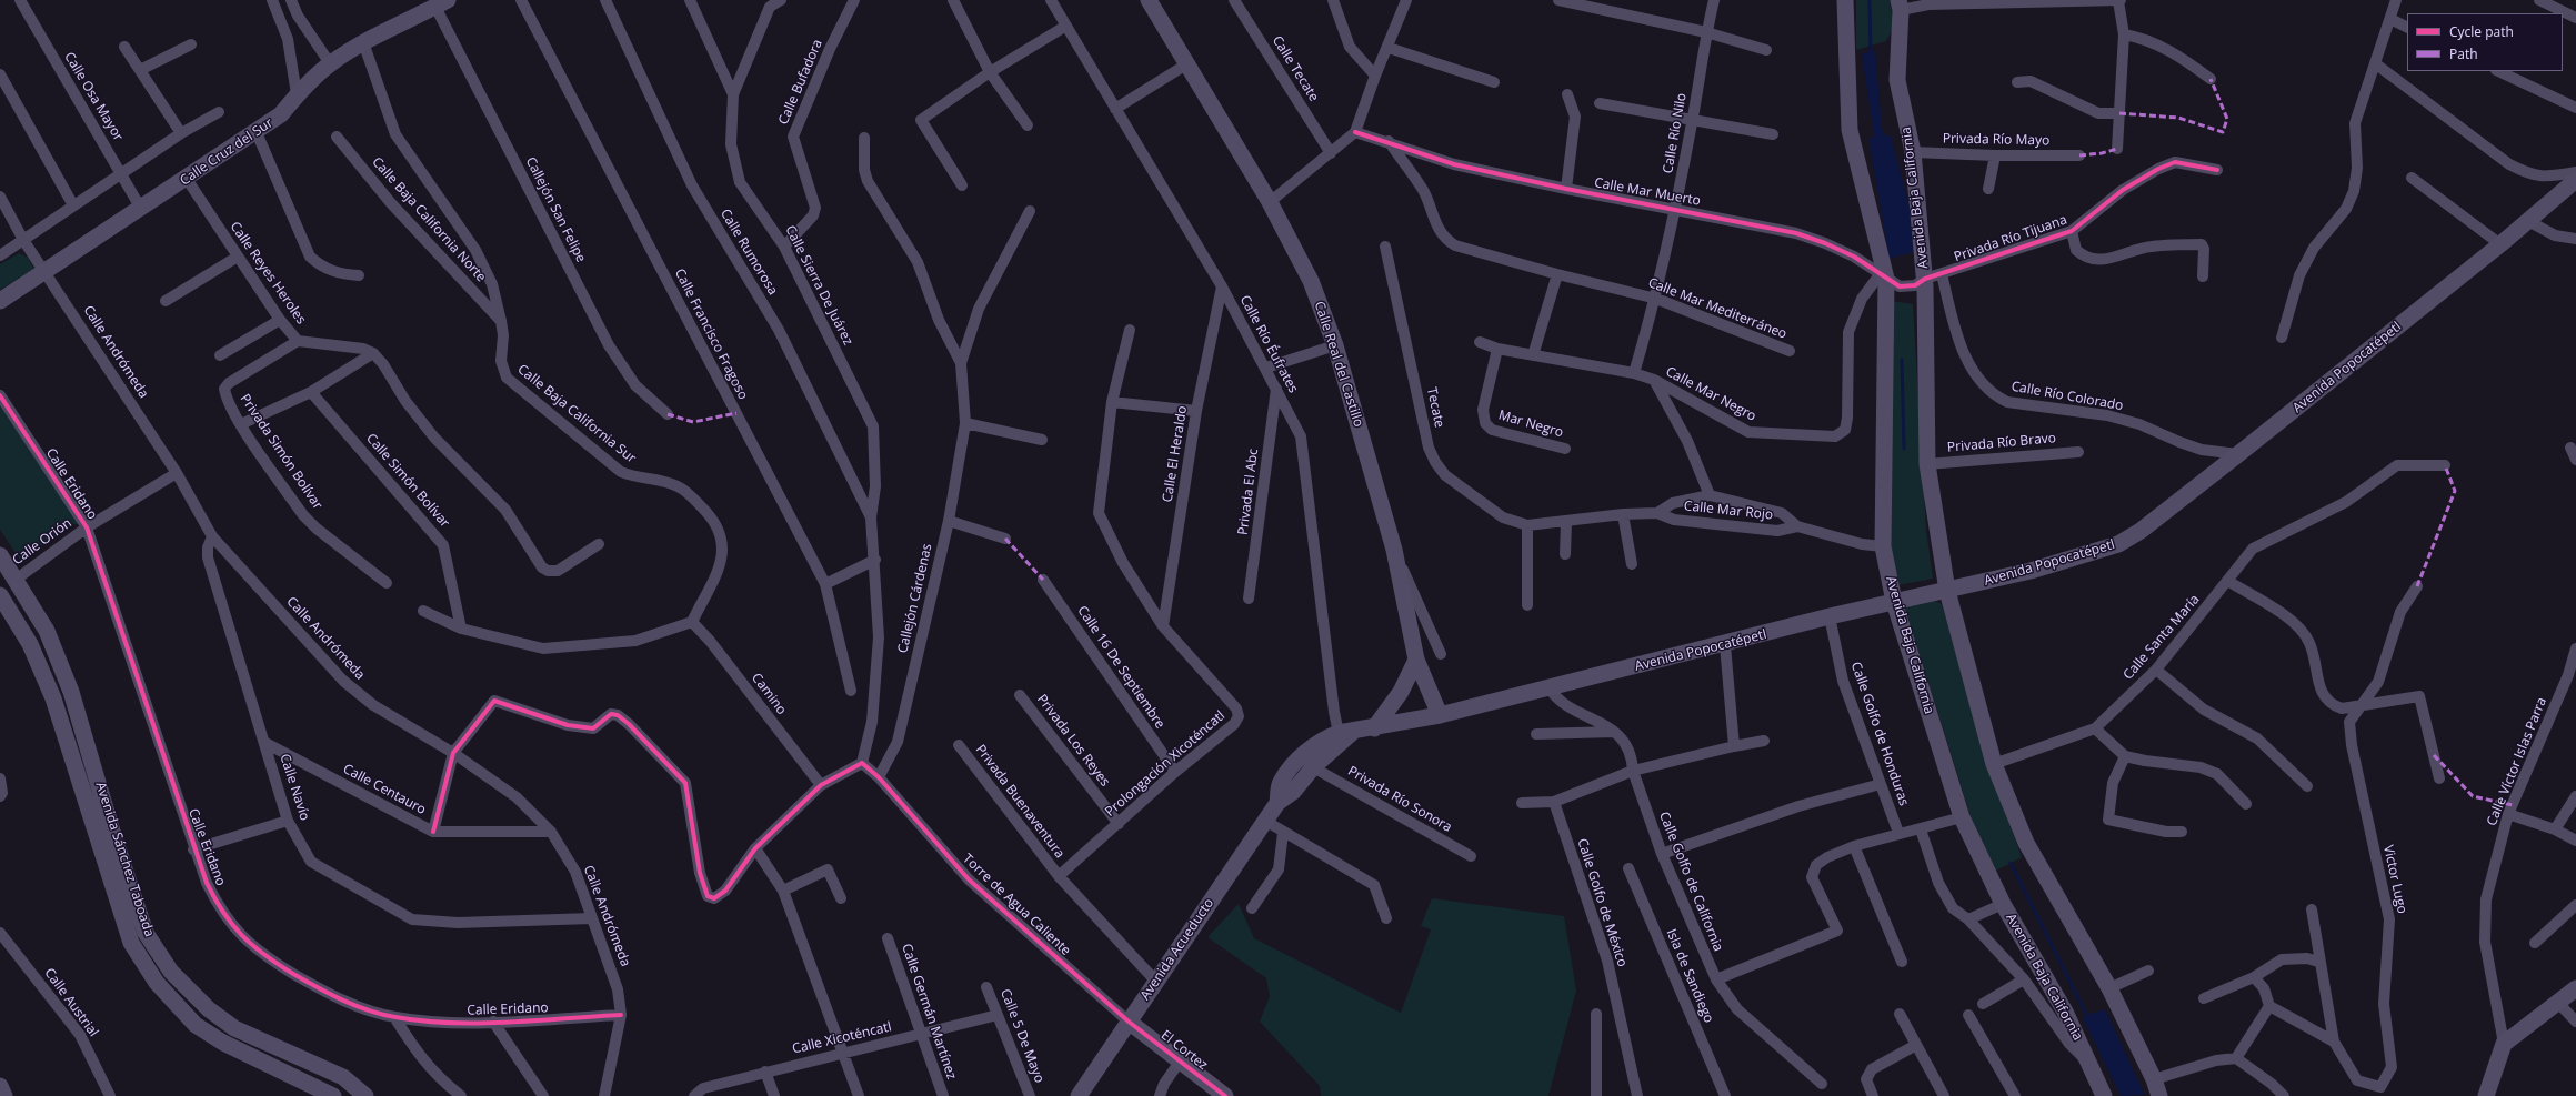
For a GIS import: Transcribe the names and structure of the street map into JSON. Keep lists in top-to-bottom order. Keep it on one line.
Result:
{"streets":{"main road":["Calle Cruz del Sur","Avenida Baja California","Calle Real del Castillo","Avenida Popocatépetl","Avenida Sánchez Taboada","Avenida Acueducto","El Cortez"],"street":["Calle Tecate","Calle Bufadora","Calle Osa Mayor","Calle Río Nilo","Privada Río Mayo","Calle Mar Muerto","Callejón San Felipe","Calle Baja California Norte","Privada Río Tijuana","Calle Rumorosa","Calle Reyes Heroles","Calle Sierra De Juárez","Calle Mar Mediterráneo","Calle Francisco Fragoso","Calle Río Éufrates","Calle Andrómeda","Calle Mar Negro","Calle Río Colorado","Tecate","Calle Baja California Sur","Mar Negro","Privada Río Bravo","Privada Simón Bolívar","Calle El Heraldo","Calle Simón Bolívar","Calle Eridano","Privada El Abc","Calle Mar Rojo","Calle Orión","Callejón Cárdenas","Calle Santa María","Calle 16 De Septiembre","Camino","Calle Golfo de Honduras","Privada Los Reyes","Calle Víctor Islas Parra","Prolongación Xicoténcatl","Calle Navío","Calle Centauro","Privada Río Sonora","Privada Buenaventura","Victor Lugo","Calle Golfo de California","Calle Golfo de México","Torre de Agua Caliente","Isla de Sandiego","Calle Austrial","Calle Germán Martínez","Calle 5 De Mayo","Calle Xicoténcatl"]},"crossings":[["Calle Bufadora","Calle Sierra De Juárez"],["Calle Osa Mayor","Calle Cruz del Sur"],["Calle Río Nilo","Calle Mar Muerto"],["Calle Río Nilo","Calle Mar Mediterráneo"],["Calle Río Nilo","Calle Mar Negro"],["Privada Río Mayo","Avenida Baja California"],["Calle Cruz del Sur","Callejón San Felipe"],["Calle Cruz del Sur","Calle Reyes Heroles"],["Calle Cruz del Sur","Calle Andrómeda"],["Calle Cruz del Sur","Calle Baja California Sur"],["Calle Mar Muerto","Avenida Baja California"],["Calle Mar Muerto","Privada Río Tijuana"],["Calle Mar Muerto","Calle Mar Mediterráneo"],["Calle Mar Muerto","Calle Mar Negro"],["Avenida Baja California","Privada Río Tijuana"],["Avenida Baja California","Avenida Popocatépetl"],["Avenida Baja California","Calle Mar Negro"],["Avenida Baja California","Privada Río Bravo"],["Avenida Baja California","Calle Mar Rojo"],["Avenida Baja California","Calle Santa María"],["Calle Baja California Norte","Calle Baja California Sur"],["Privada Río Tijuana","Calle Río Colorado"],["Calle Rumorosa","Calle Sierra De Juárez"],["Calle Reyes Heroles","Privada Simón Bolívar"],["Calle Río Éufrates","Calle El Heraldo"],["Calle Río Éufrates","Privada El Abc"],["Calle Río Éufrates","Avenida Acueducto"],["Calle Andrómeda","Calle Eridano"],["Calle Andrómeda","Calle Orión"],["Calle Andrómeda","Calle Navío"],["Calle Andrómeda","Calle Centauro"],["Calle Real del Castillo","Avenida Popocatépetl"],["Calle Real del Castillo","Avenida Acueducto"],["Avenida Popocatépetl","Calle Río Colorado"],["Avenida Popocatépetl","Calle Golfo de Honduras"],["Avenida Popocatépetl","Calle Golfo de California"],["Avenida Popocatépetl","Avenida Acueducto"],["Calle Mar Negro","Mar Negro"],["Tecate","Calle Mar Rojo"],["Calle Baja California Sur","Camino"],["Calle El Heraldo","Prolongación Xicoténcatl"],["Calle Eridano","Calle Orión"],["Calle Orión","Avenida Sánchez Taboada"],["Callejón Cárdenas","Torre de Agua Caliente"],["Calle 16 De Septiembre","Prolongación Xicoténcatl"],["Privada Los Reyes","Prolongación Xicoténcatl"],["Prolongación Xicoténcatl","Privada Buenaventura"],["Calle Navío","Calle Centauro"],["Privada Río Sonora","Avenida Acueducto"],["Privada Buenaventura","Avenida Acueducto"],["Torre de Agua Caliente","Avenida Acueducto"],["Torre de Agua Caliente","El Cortez"],["Avenida Acueducto","El Cortez"],["Calle Germán Martínez","Calle Xicoténcatl"],["Calle 5 De Mayo","Calle Xicoténcatl"]],"legend":["Cycle path","Path"]}
